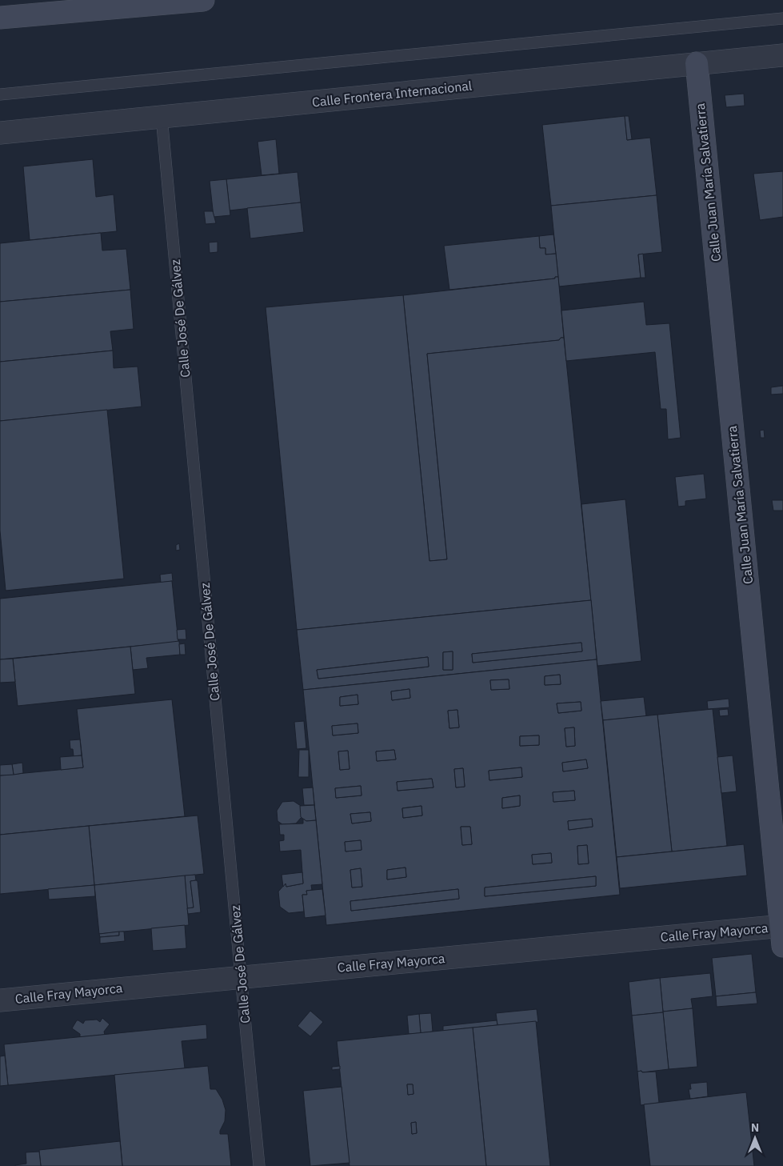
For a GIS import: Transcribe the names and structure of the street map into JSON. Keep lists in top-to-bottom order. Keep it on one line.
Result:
{"streets":{"street":["Calle Frontera Internacional","Calle Juan María Salvatierra","Calle Fray Mayorca"],"lane":["Calle José De Gálvez"]},"crossings":[["Calle Frontera Internacional","Calle Juan María Salvatierra"],["Calle Frontera Internacional","Calle José De Gálvez"],["Calle Juan María Salvatierra","Calle Fray Mayorca"],["Calle José De Gálvez","Calle Fray Mayorca"]],"north":"top"}
